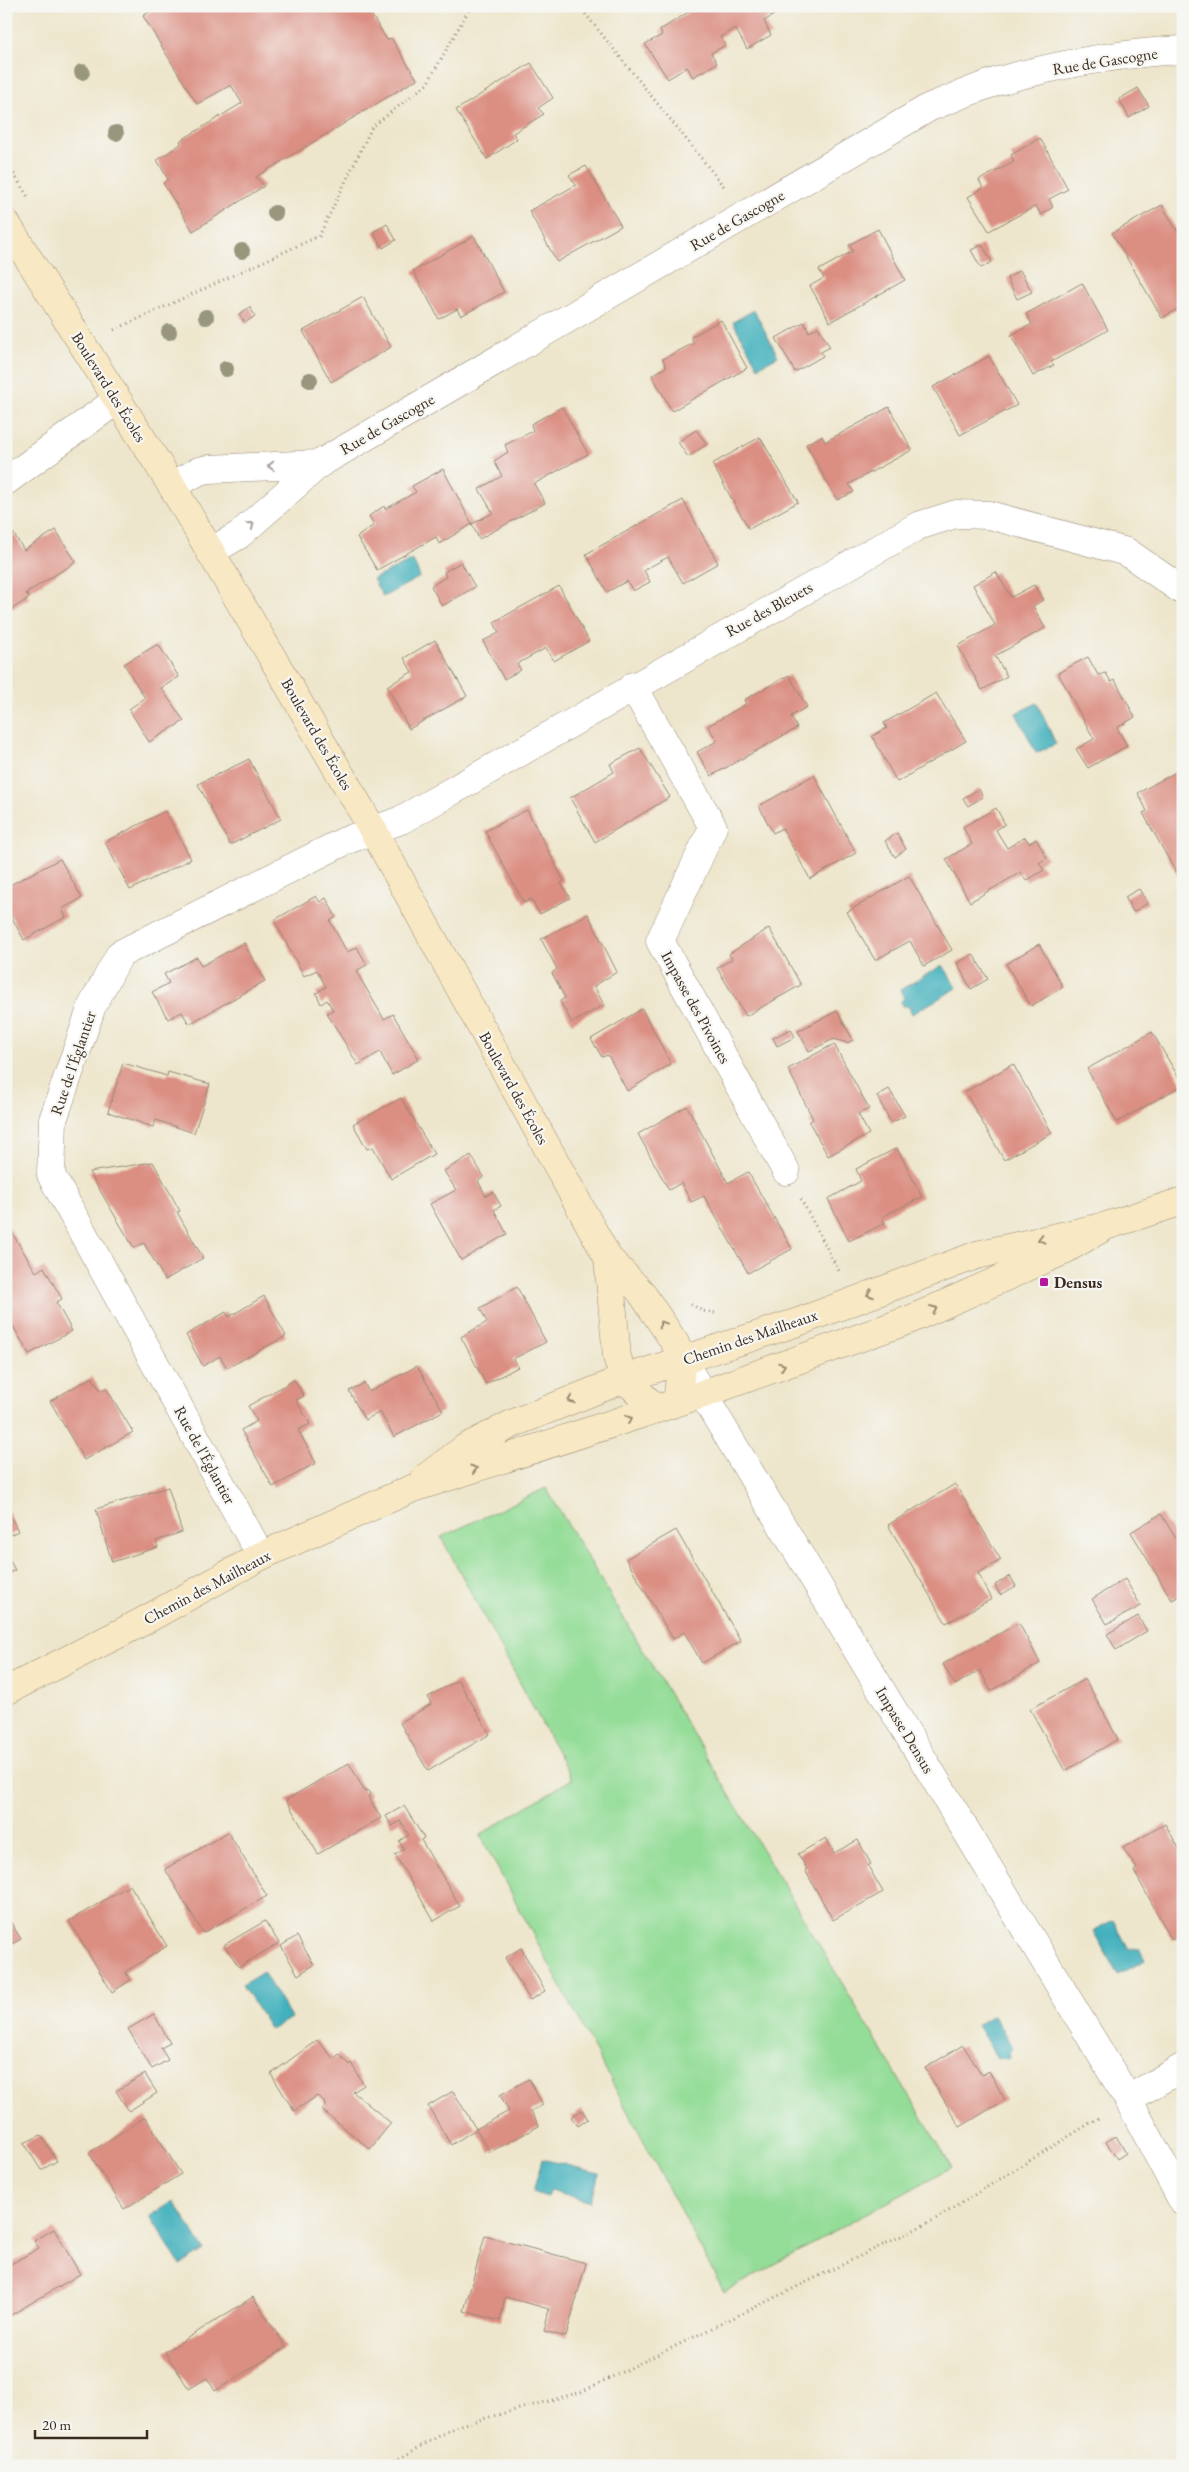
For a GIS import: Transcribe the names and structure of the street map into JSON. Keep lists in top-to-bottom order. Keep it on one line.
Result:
{"streets":{"street":["Rue de Gascogne","Boulevard des Écoles","Rue des Bleuets","Impasse des Pivoines","Rue de l'Églantier","Chemin des Mailheaux","Impasse Densus"]},"crossings":[["Rue de Gascogne","Boulevard des Écoles"],["Boulevard des Écoles","Rue des Bleuets"],["Boulevard des Écoles","Rue de l'Églantier"],["Boulevard des Écoles","Chemin des Mailheaux"],["Rue des Bleuets","Impasse des Pivoines"],["Rue des Bleuets","Rue de l'Églantier"],["Rue de l'Églantier","Chemin des Mailheaux"],["Chemin des Mailheaux","Impasse Densus"]],"places":{"transit":["Densus"]},"scale_bar":"20 m"}
